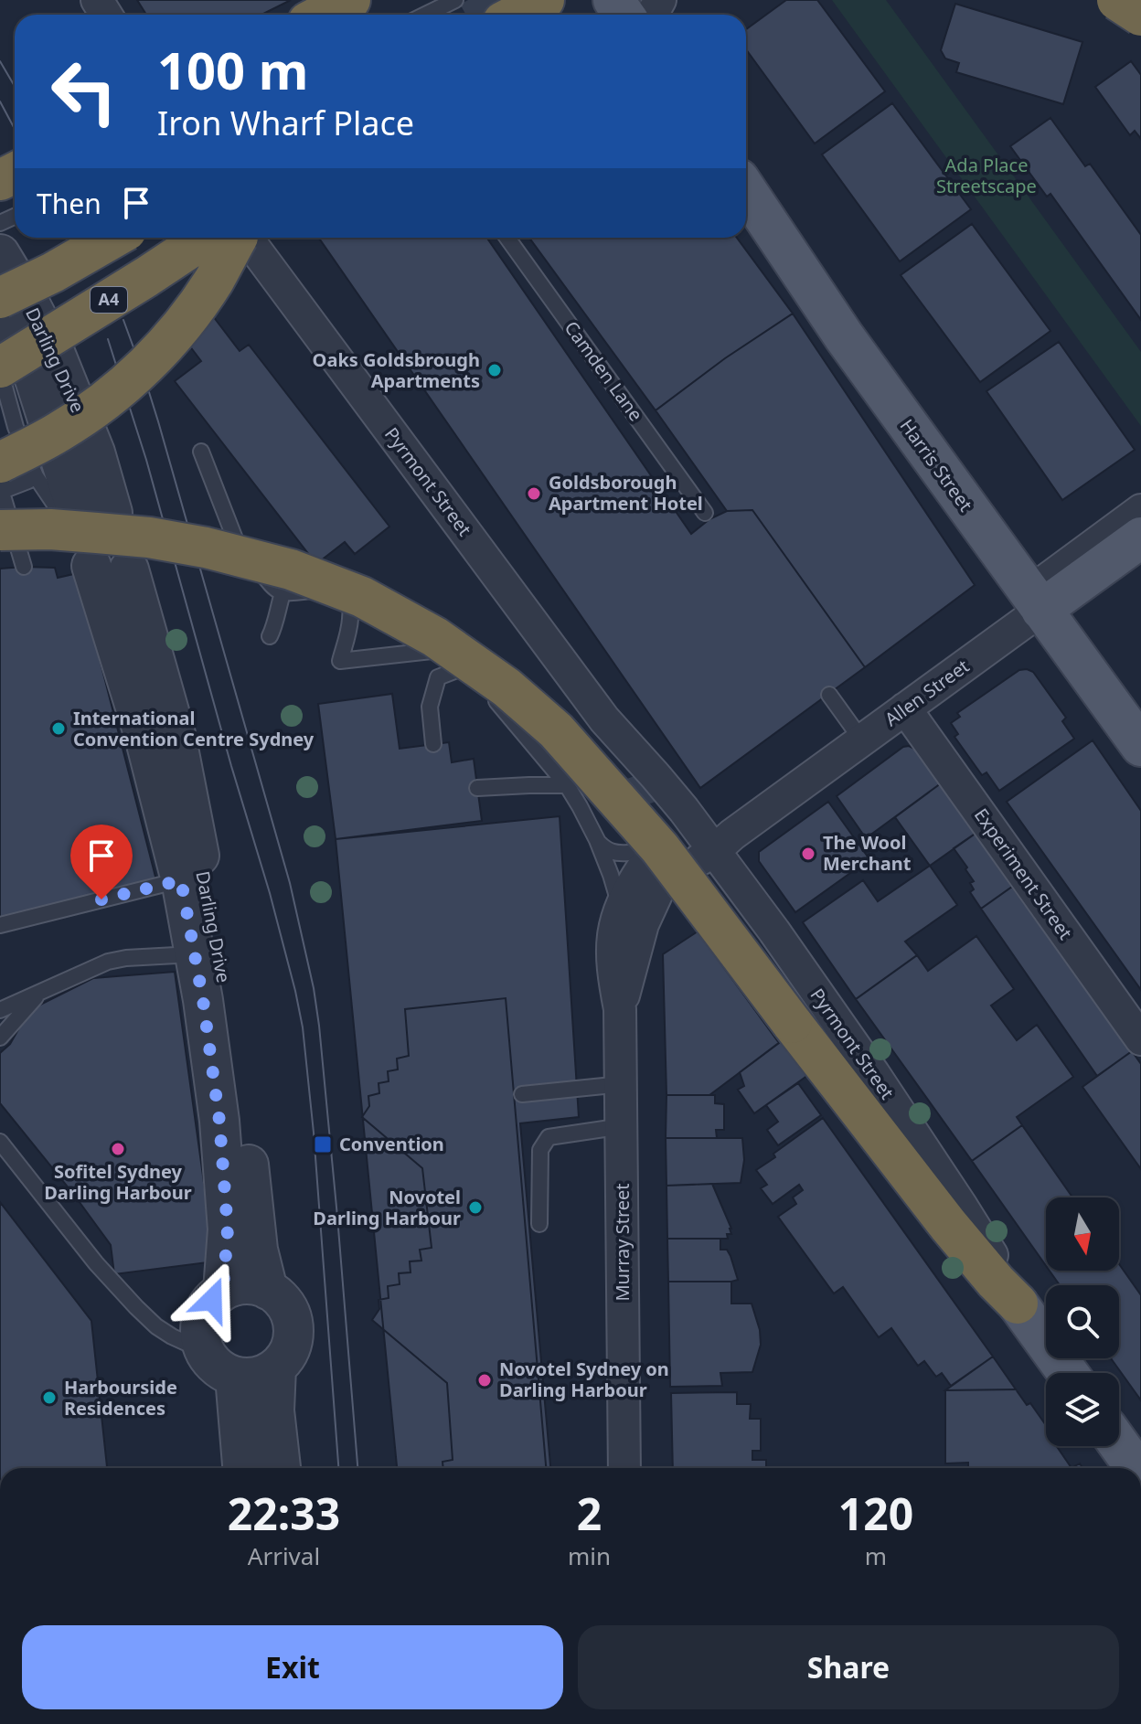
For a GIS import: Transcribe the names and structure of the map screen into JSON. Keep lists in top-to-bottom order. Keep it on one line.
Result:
{"streets":{"highway":["A4"],"main road":["Harris Street","Pyrmont Street","Allen Street"],"street":["Darling Drive","Experiment Street","Murray Street"],"lane":["Camden Lane"]},"crossings":[["Harris Street","Allen Street"],["Pyrmont Street","Allen Street"],["Allen Street","Experiment Street"]],"parks":["Ada Place Streetscape"],"places":{"other":["Oaks Goldsbrough Apartments","Goldsborough Apartment Hotel","International Convention Centre Sydney","The Wool Merchant","Sofitel Sydney Darling Harbour","Novotel Darling Harbour","Novotel Sydney on Darling Harbour","Harbourside Residences"],"transit":["Convention"]},"north":"bottom","page":{"turn":["100 m","Iron Wharf Place"],"then":"Then","eta":["22:33","Arrival","2","min","120","m"],"buttons":["Exit","Share"]}}
